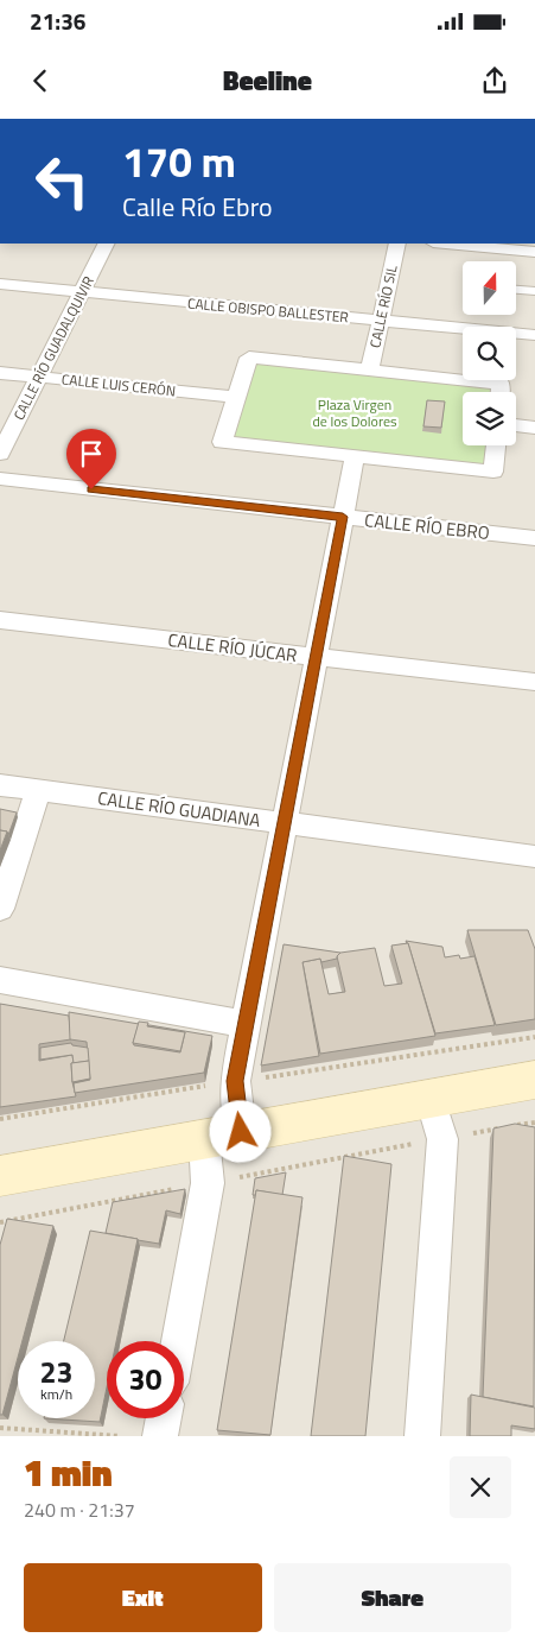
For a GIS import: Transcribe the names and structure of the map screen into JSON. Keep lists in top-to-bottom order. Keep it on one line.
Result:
{"streets":{"street":["CALLE RÍO SIL","CALLE OBISPO BALLESTER","CALLE RÍO GUADALQUIVIR","CALLE LUIS CERÓN","CALLE RÍO EBRO","CALLE RÍO JÚCAR","CALLE RÍO GUADIANA"]},"crossings":[["CALLE RÍO SIL","CALLE OBISPO BALLESTER"],["CALLE OBISPO BALLESTER","CALLE RÍO GUADALQUIVIR"],["CALLE RÍO GUADALQUIVIR","CALLE LUIS CERÓN"]],"parks":["Plaza Virgen de los Dolores"],"north":"top","page":{"status":"21:36","header":"Beeline","turn":["170 m","Calle Río Ebro"],"speed":"23 km/h","limit":"30","heading":["1 min","240 m · 21:37"],"buttons":["Exit","Share"]}}
